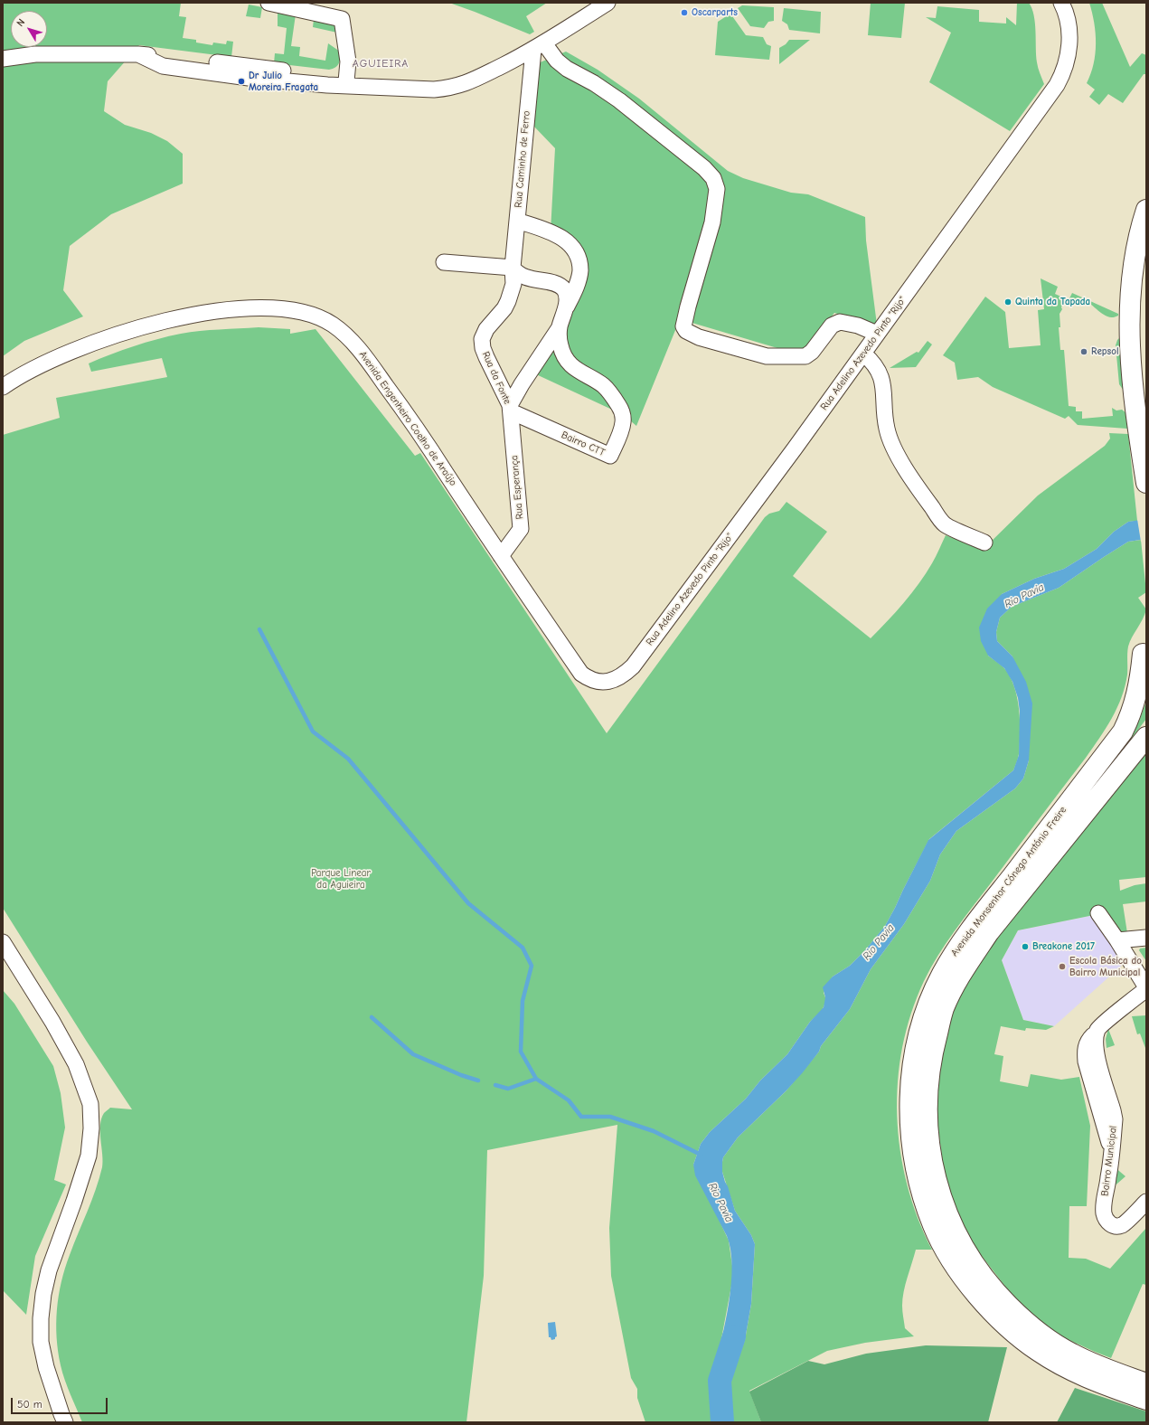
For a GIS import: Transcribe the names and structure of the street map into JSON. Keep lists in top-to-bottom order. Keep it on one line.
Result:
{"streets":{"main road":["Avenida Monsenhor Cónego António Freire"],"street":["Rua Caminho de Ferro","Rua Adelino Azevedo Pinto \"Rijo\"","Rua da Fonte","Avenida Engenheiro Coelho de Araújo","Bairro CTT","Rua Esperança","Bairro Municipal"]},"crossings":[["Rua Caminho de Ferro","Rua da Fonte"],["Rua Caminho de Ferro","Bairro CTT"],["Rua Adelino Azevedo Pinto \"Rijo\"","Avenida Engenheiro Coelho de Araújo"],["Rua da Fonte","Bairro CTT"],["Rua da Fonte","Rua Esperança"],["Avenida Engenheiro Coelho de Araújo","Rua Esperança"],["Bairro CTT","Rua Esperança"]],"districts":["AGUIEIRA"],"water":["Rio Pavia"],"parks":["Parque Linear da Aguieira"],"places":["Oscarparts","Dr Julio Moreira Fragata","Quinta da Tapada","Repsol","Breakone 2017","Escola Básica do Bairro Municipal"],"scale_bar":"50 m","north":"top left"}
